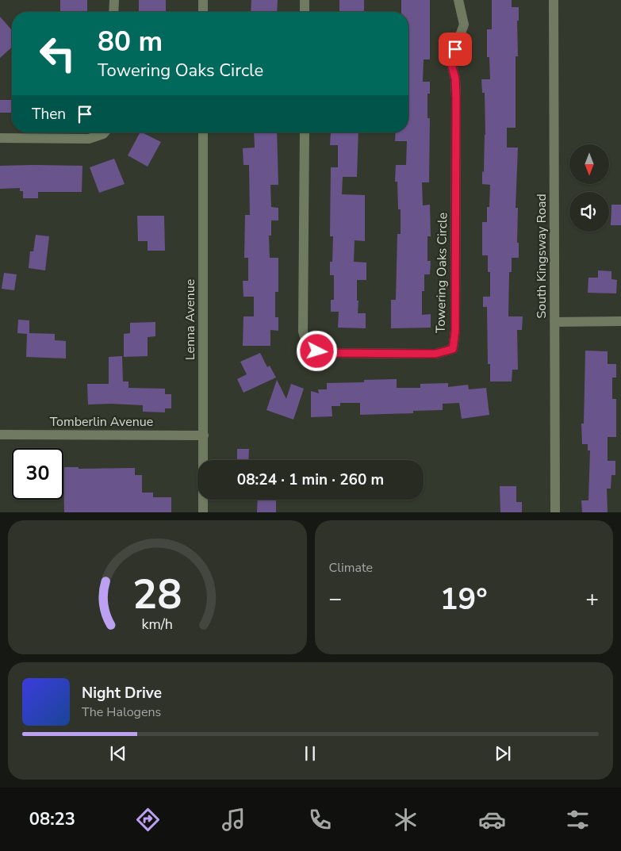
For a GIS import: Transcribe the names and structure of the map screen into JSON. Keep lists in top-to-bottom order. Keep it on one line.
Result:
{"streets":{"street":["South Kingsway Road","Towering Oaks Circle","Lenna Avenue","Tomberlin Avenue"]},"crossings":[["Lenna Avenue","Tomberlin Avenue"]],"north":"bottom","page":{"turn":["80 m","Towering Oaks Circle"],"then":"Then","limit":"30","trip":"08:24 · 1 min · 260 m","tile":"Climate","heat":["−","19°","+"],"song":["Night Drive","The Halogens"],"tabs":"08:23","gauge":["28","km/h"]}}
